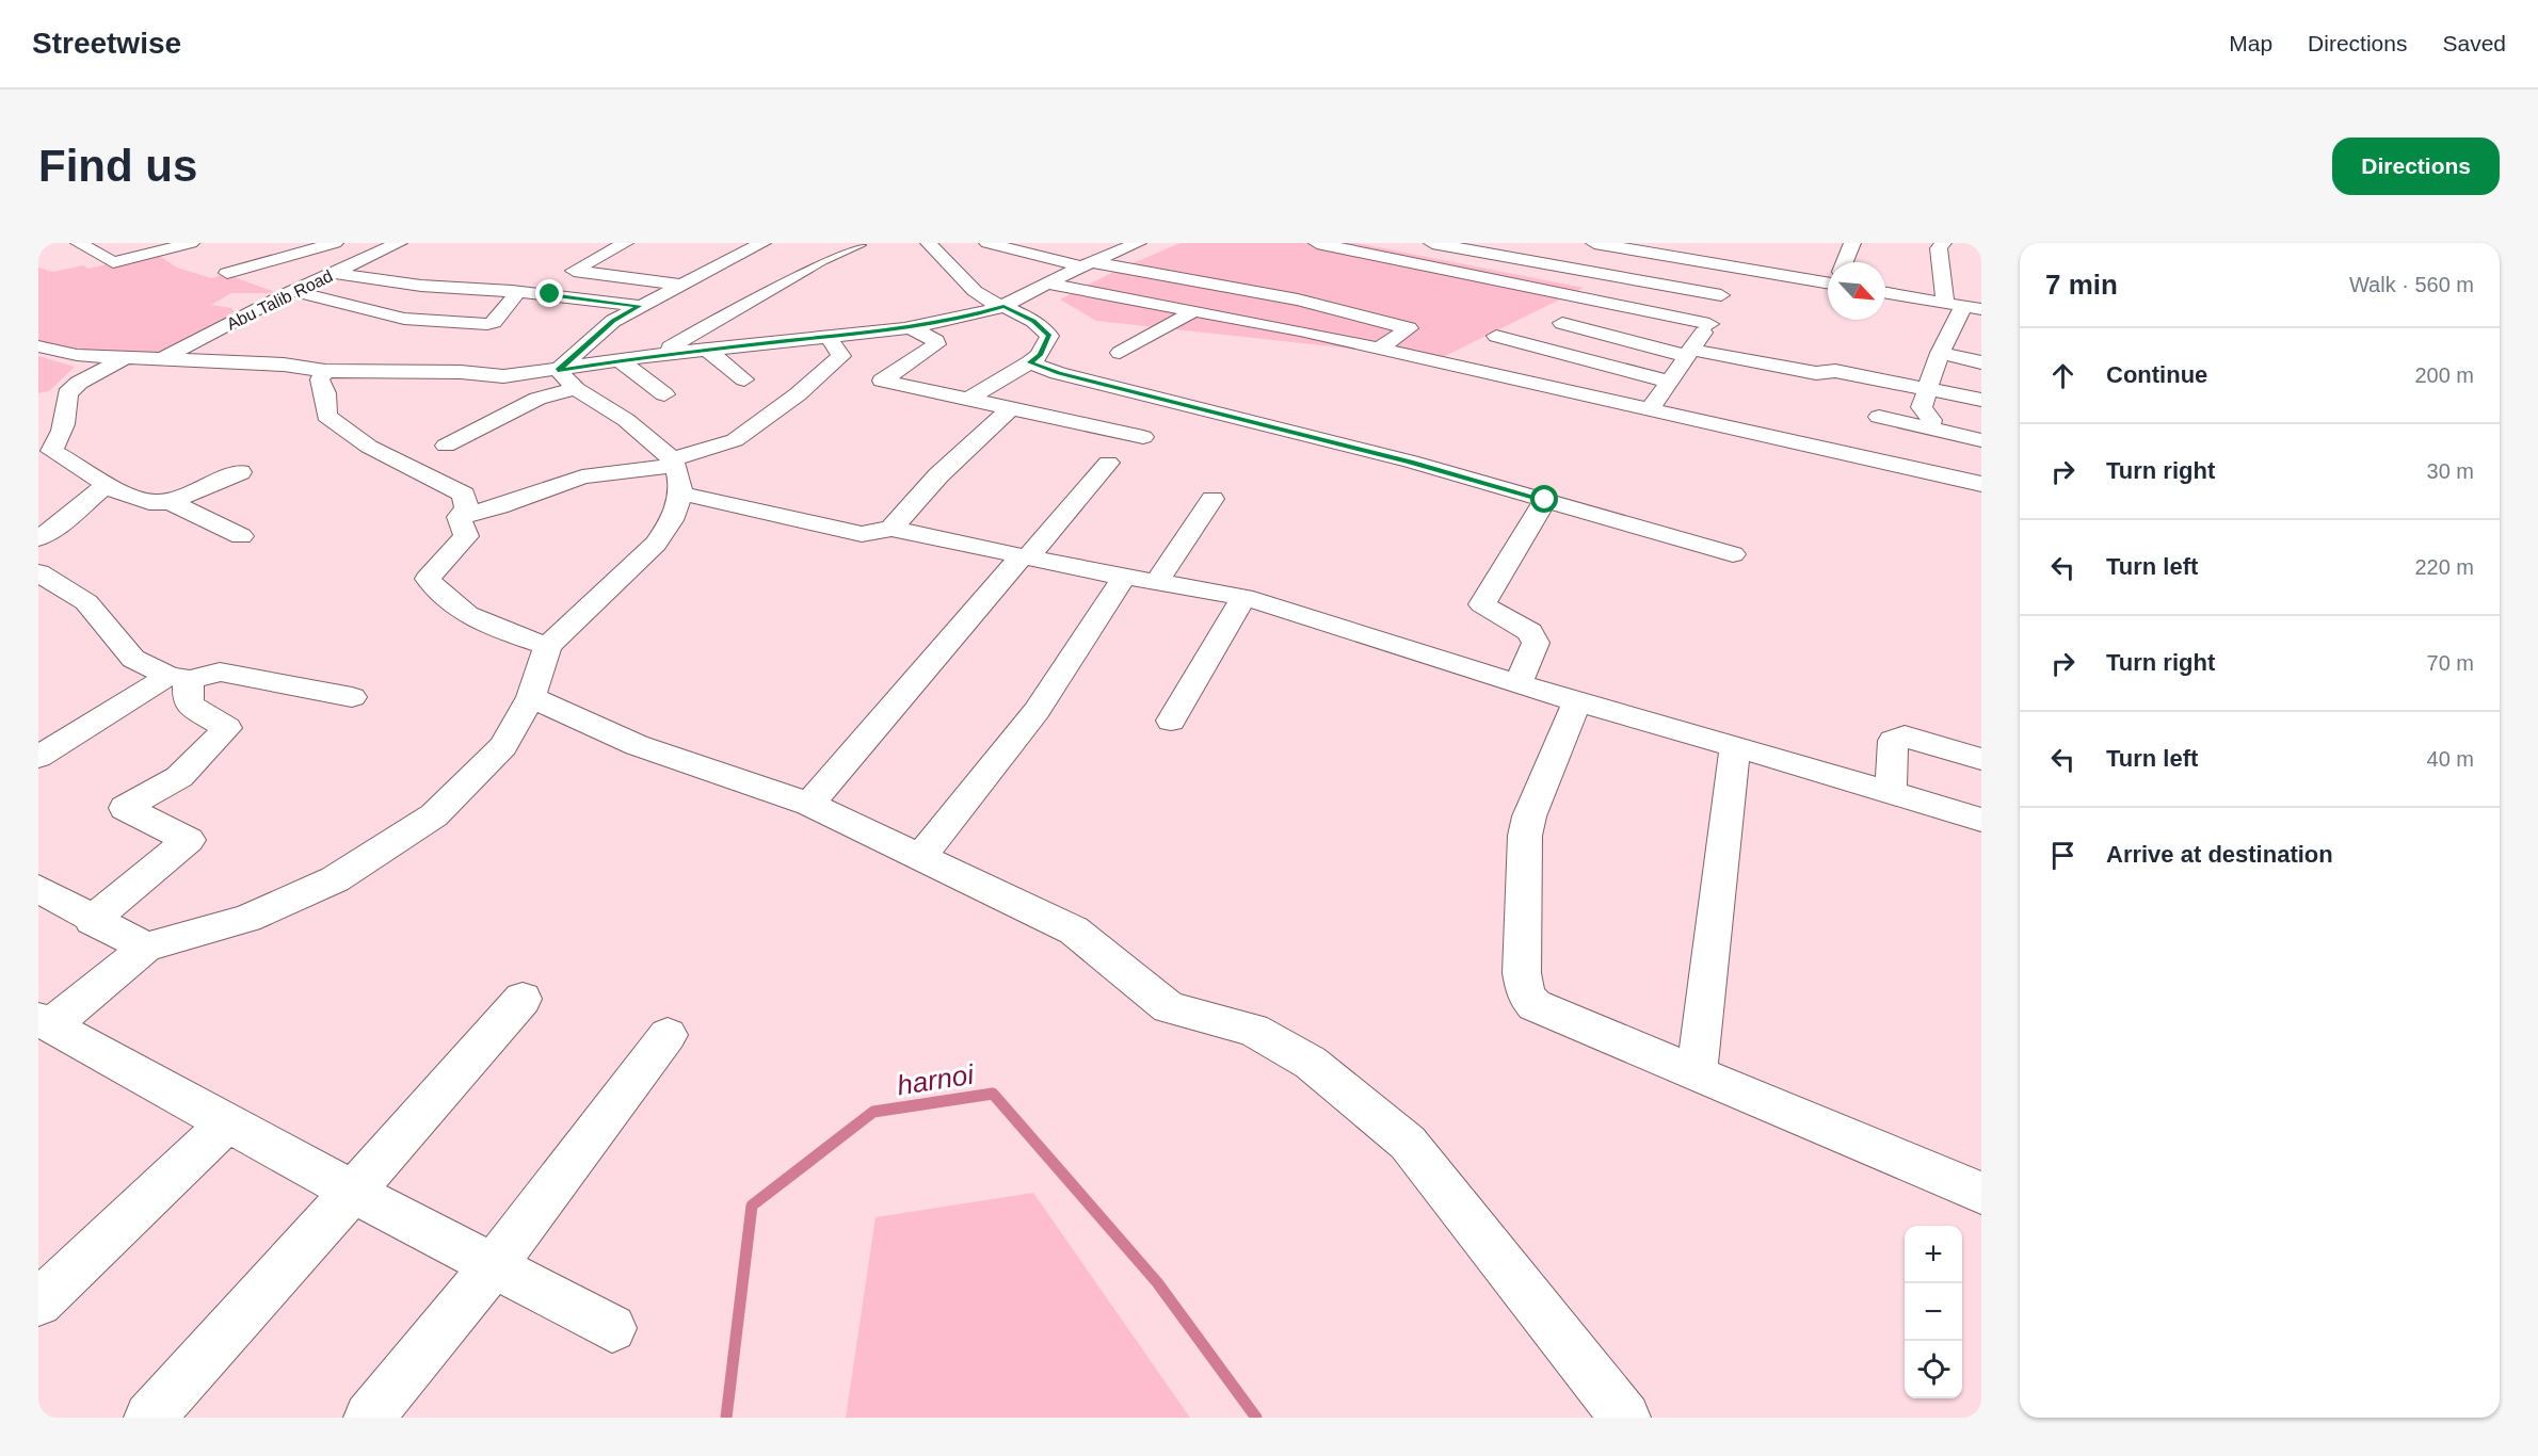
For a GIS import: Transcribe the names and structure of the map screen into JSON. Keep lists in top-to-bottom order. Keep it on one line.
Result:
{"streets":{"street":["Abu Talib Road"]},"water":["harnoi"],"north":"bottom right","page":{"header":"Streetwise","nav":["Map","Directions","Saved"],"buttons":"Directions","title":"Find us","heading":["7 min","Walk · 560 m"],"list":[["Continue","200 m"],["Turn right","30 m"],["Turn left","220 m"],["Turn right","70 m"],["Turn left","40 m"],"Arrive at destination"],"map_buttons":["+","−"]}}
